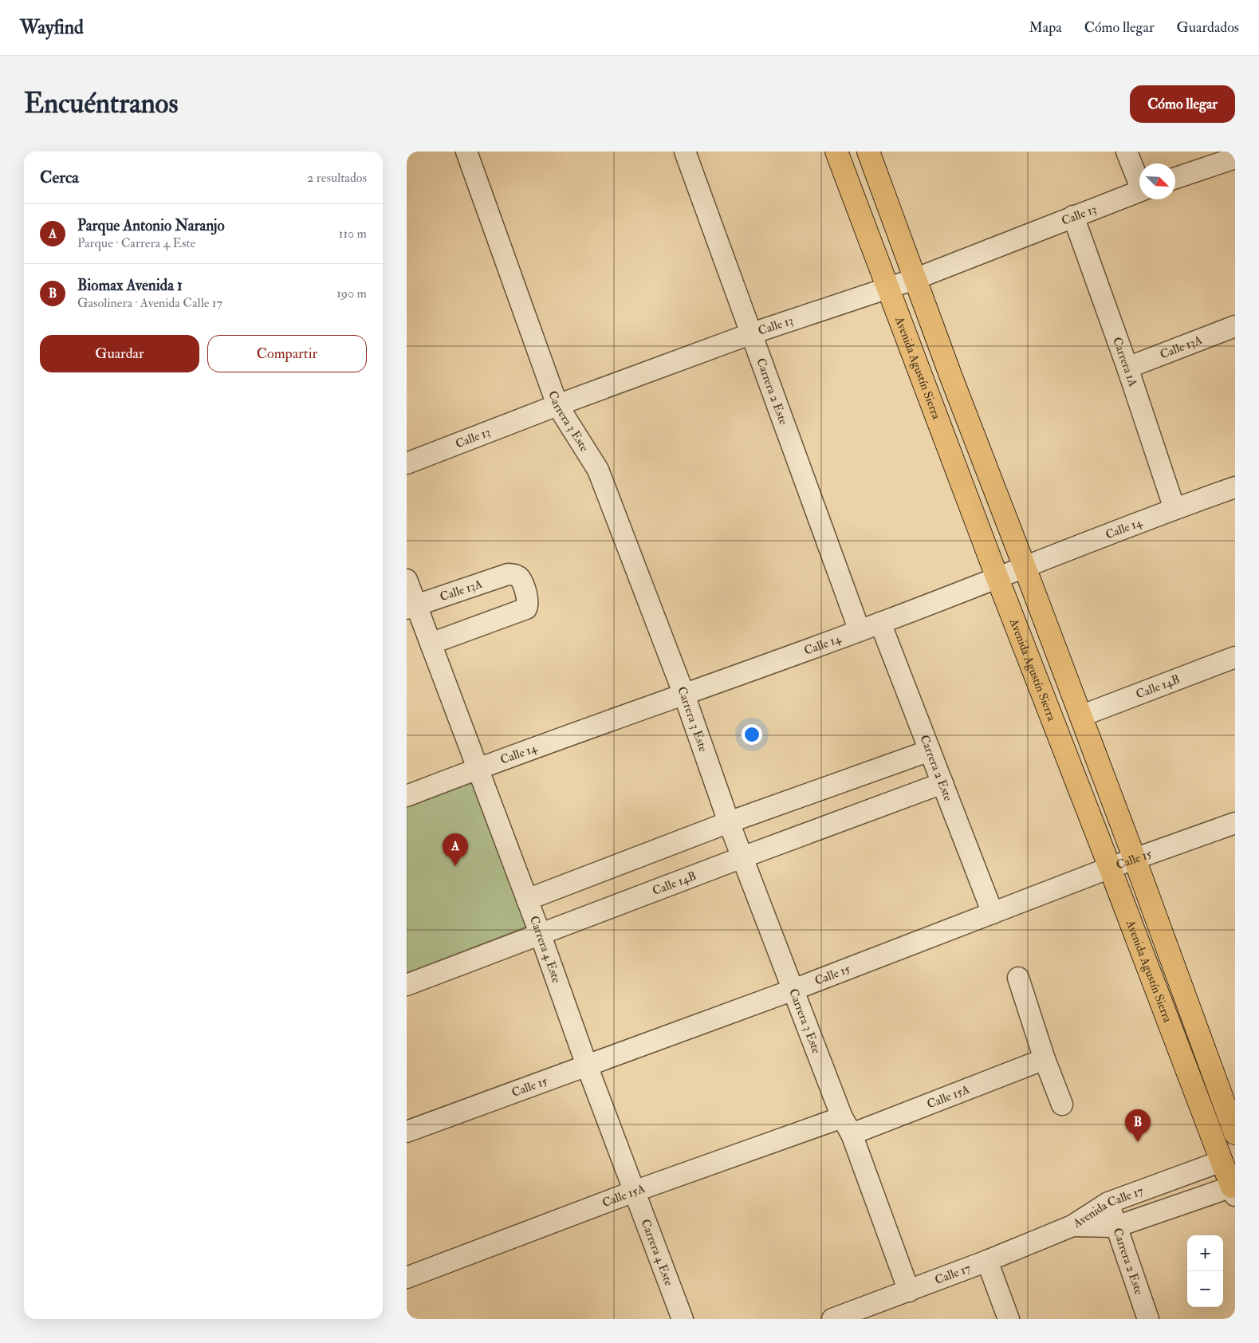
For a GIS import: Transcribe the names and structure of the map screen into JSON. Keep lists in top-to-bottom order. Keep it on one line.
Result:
{"streets":{"main road":["Avenida Agustín Sierra"],"street":["Calle 13","Calle 13A","Carrera 1A","Carrera 2 Este","Carrera 3 Este","Calle 14","Calle 14B","Calle 15","Carrera 4 Este","Calle 15A","Avenida Calle 17","Calle 17"]},"crossings":[["Calle 13","Carrera 1A"],["Calle 13","Avenida Agustín Sierra"],["Calle 13","Carrera 2 Este"],["Calle 13","Carrera 3 Este"],["Calle 13A","Carrera 1A"],["Calle 13A","Carrera 4 Este"],["Carrera 1A","Calle 14"],["Avenida Agustín Sierra","Calle 14"],["Avenida Agustín Sierra","Calle 14B"],["Avenida Agustín Sierra","Calle 15"],["Avenida Agustín Sierra","Avenida Calle 17"],["Carrera 2 Este","Calle 14"],["Carrera 2 Este","Calle 14B"],["Carrera 2 Este","Calle 15"],["Carrera 2 Este","Avenida Calle 17"],["Carrera 3 Este","Calle 14"],["Carrera 3 Este","Calle 14B"],["Carrera 3 Este","Calle 15"],["Carrera 3 Este","Calle 15A"],["Carrera 3 Este","Calle 17"],["Calle 14","Carrera 4 Este"],["Calle 14B","Carrera 4 Este"],["Calle 15","Carrera 4 Este"],["Carrera 4 Este","Calle 15A"],["Avenida Calle 17","Calle 17"]],"north":"bottom right","page":{"header":"Wayfind","nav":["Mapa","Cómo llegar","Guardados"],"buttons":["Cómo llegar",["Guardar","Compartir"]],"title":"Encuéntranos","heading":["Cerca","2 resultados"],"list":[{"mark":"A","name":"Parque Antonio Naranjo","note":"Parque · Carrera 4 Este","value":"110 m"},{"mark":"B","name":"Biomax Avenida 1","note":"Gasolinera · Avenida Calle 17","value":"190 m"}],"pins":["A","B"],"map_buttons":["+","−"]}}
